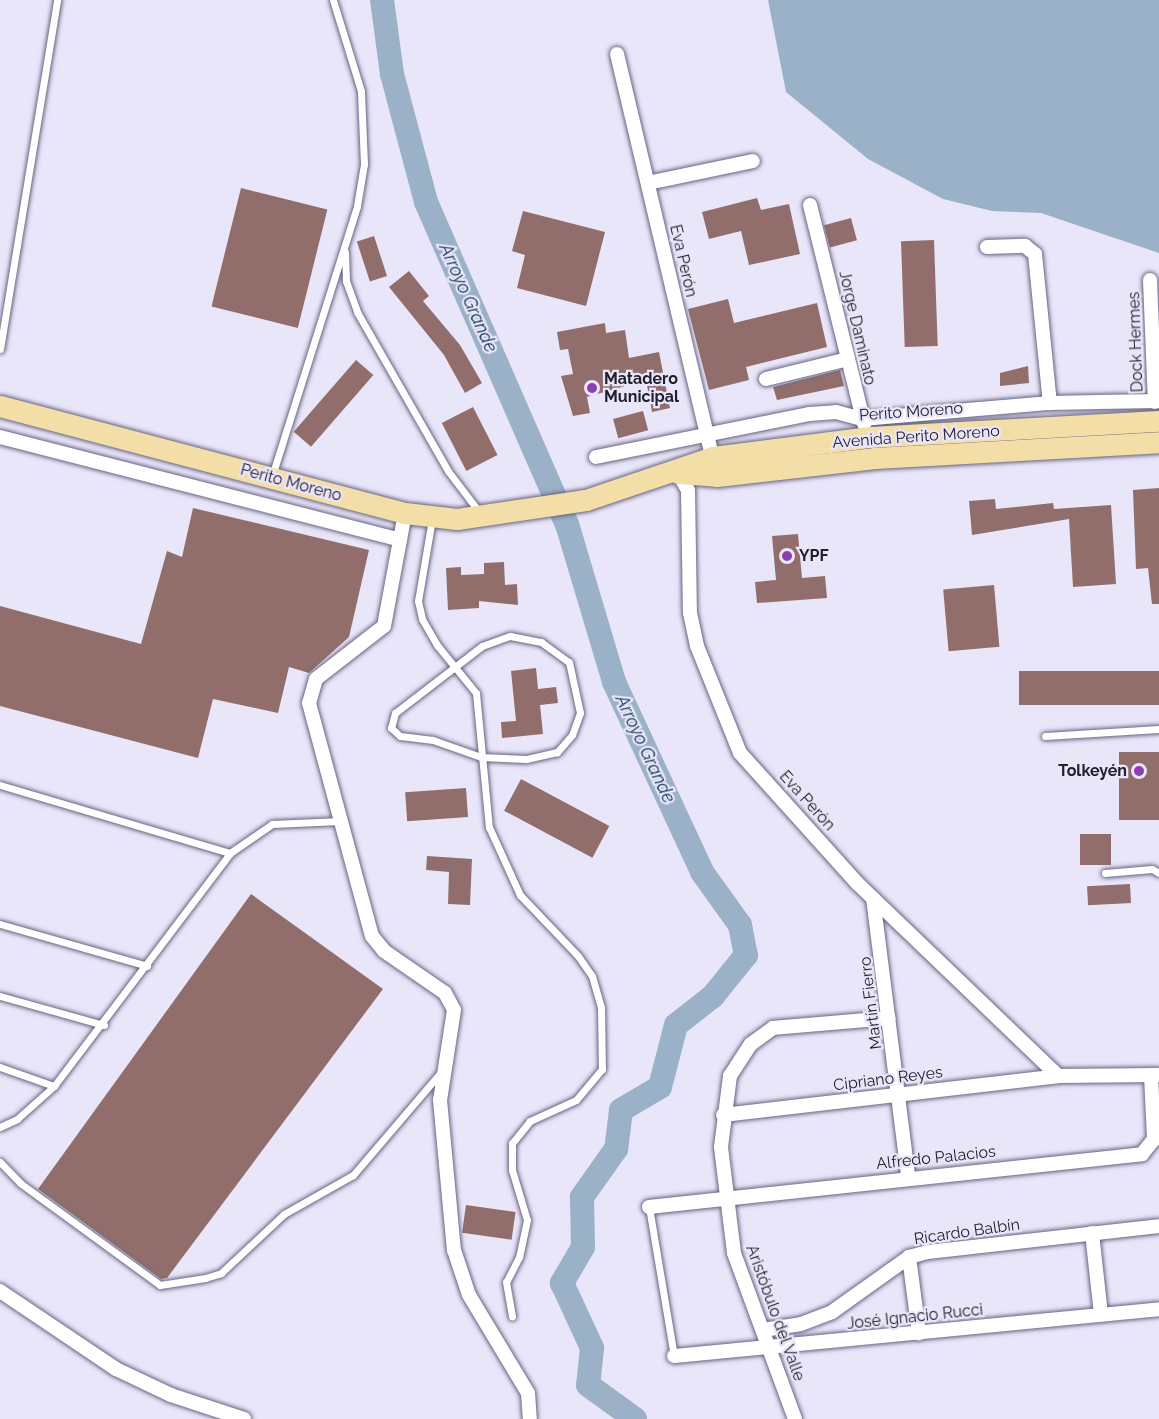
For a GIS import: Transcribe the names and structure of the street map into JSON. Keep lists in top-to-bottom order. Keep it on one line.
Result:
{"streets":{"main road":["Perito Moreno","Avenida Perito Moreno"],"street":["Eva Perón","Jorge Daminato","Dock Hermes","Martín Fierro","Cipriano Reyes","Alfredo Palacios","Ricardo Balbín","Aristóbulo del Valle","José Ignacio Rucci"]},"crossings":[["Eva Perón","Perito Moreno"],["Eva Perón","Avenida Perito Moreno"],["Eva Perón","Martín Fierro"],["Eva Perón","Cipriano Reyes"],["Jorge Daminato","Perito Moreno"],["Jorge Daminato","Avenida Perito Moreno"],["Dock Hermes","Perito Moreno"],["Dock Hermes","Avenida Perito Moreno"],["Perito Moreno","Avenida Perito Moreno"],["Martín Fierro","Cipriano Reyes"],["Martín Fierro","Alfredo Palacios"],["Martín Fierro","Aristóbulo del Valle"],["Cipriano Reyes","Alfredo Palacios"],["Cipriano Reyes","Aristóbulo del Valle"],["Alfredo Palacios","Aristóbulo del Valle"],["Ricardo Balbín","Aristóbulo del Valle"],["Aristóbulo del Valle","José Ignacio Rucci"]],"water":["Arroyo Grande"],"places":["Matadero Municipal","YPF","Tolkeyén"]}
